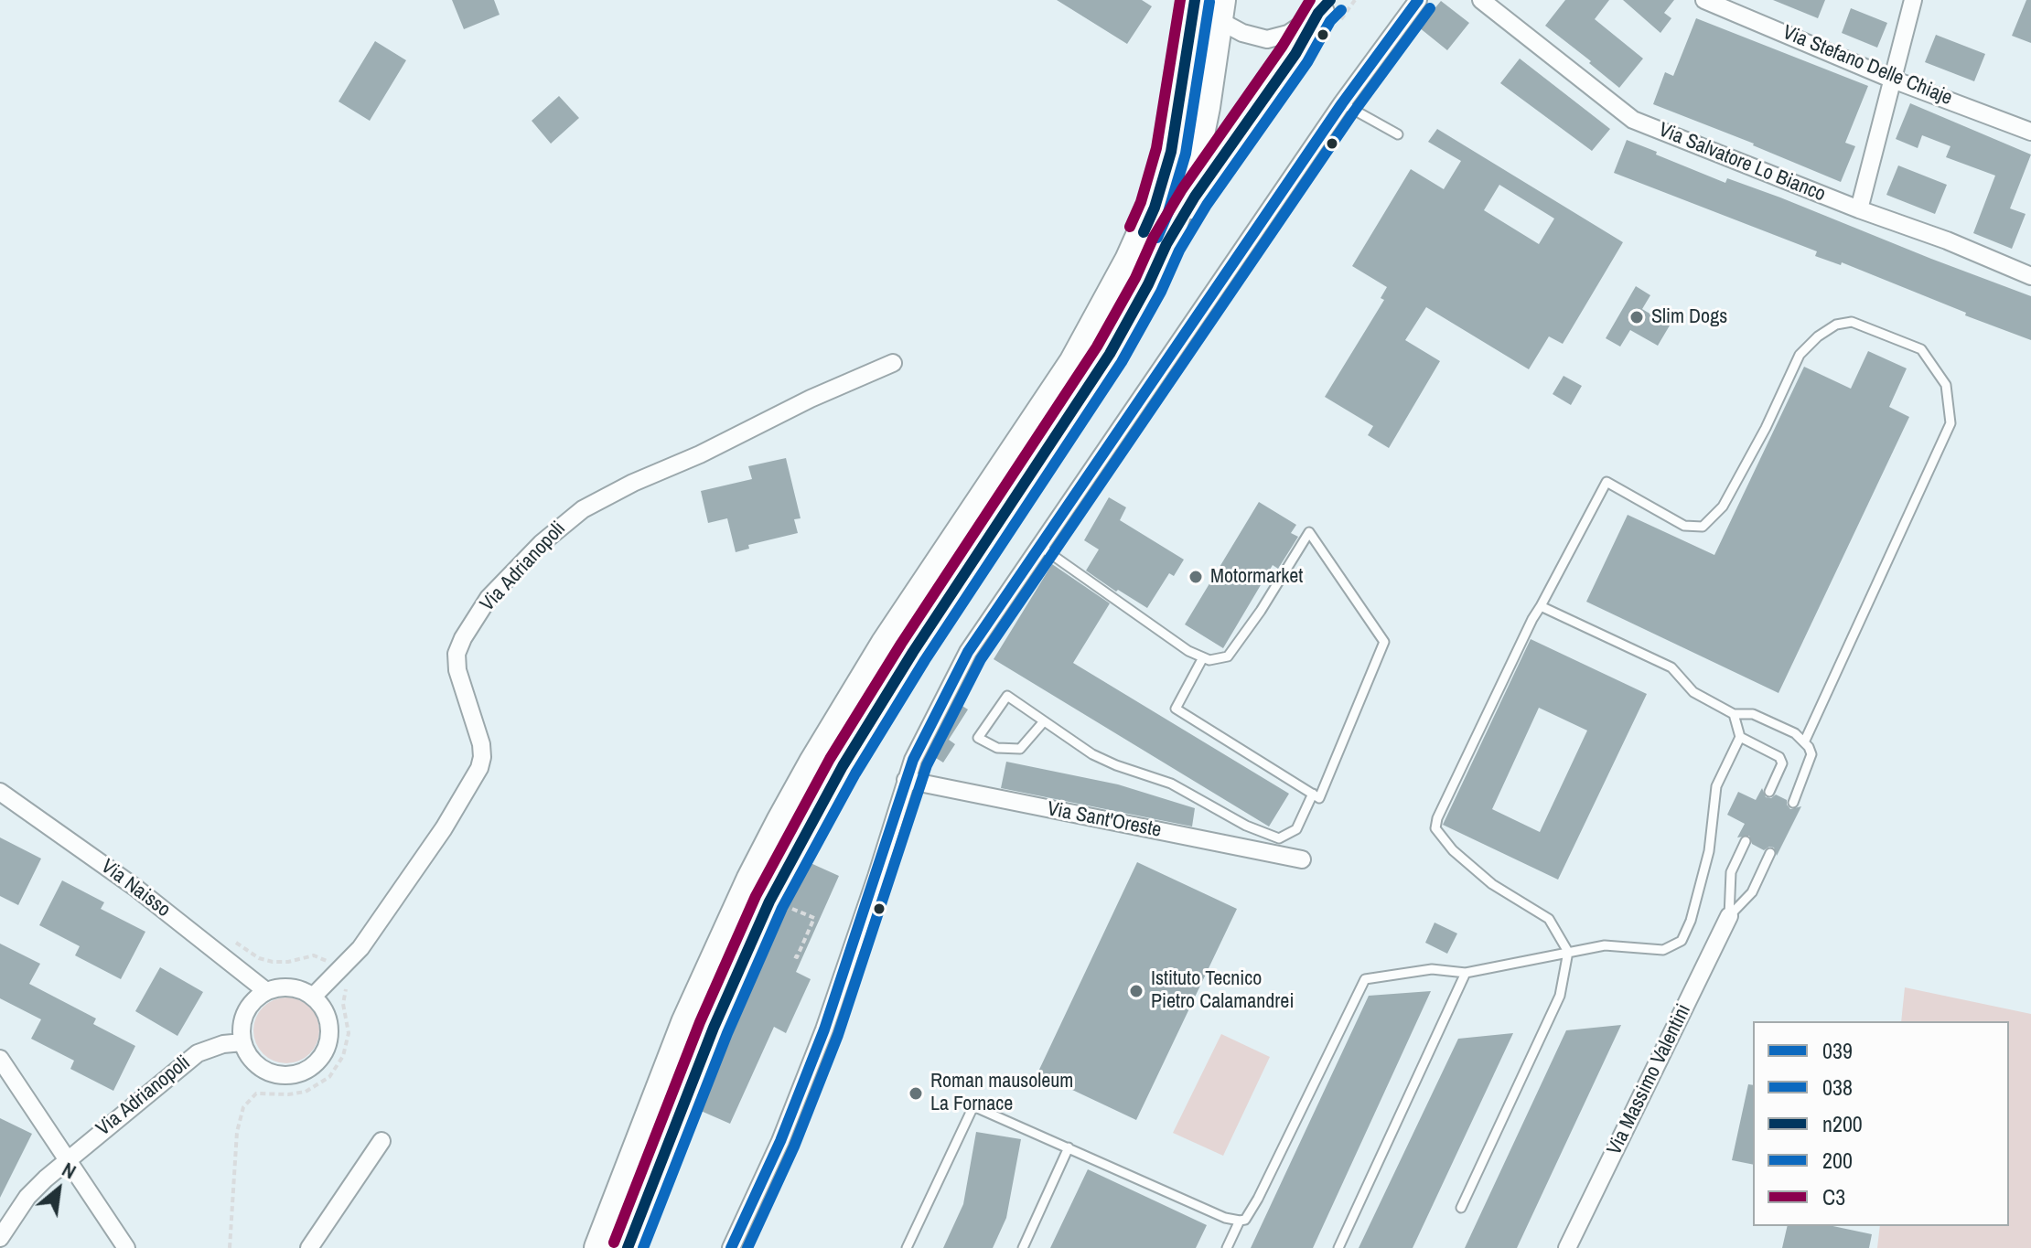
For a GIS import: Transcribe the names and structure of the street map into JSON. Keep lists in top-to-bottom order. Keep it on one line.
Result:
{"streets":{"street":["Via Stefano Delle Chiaje","Via Salvatore Lo Bianco","Via Adrianopoli","Via Sant'Oreste","Via Naisso","Via Massimo Valentini"]},"crossings":[["Via Adrianopoli","Via Naisso"]],"places":["Slim Dogs","Motormarket","Istituto Tecnico Pietro Calamandrei","Roman mausoleum La Fornace"],"lines":["transit line 039","transit line n200","transit line C3","transit line 200","transit line 038"],"legend":["039","038","n200","200","C3"],"north":"top right"}
